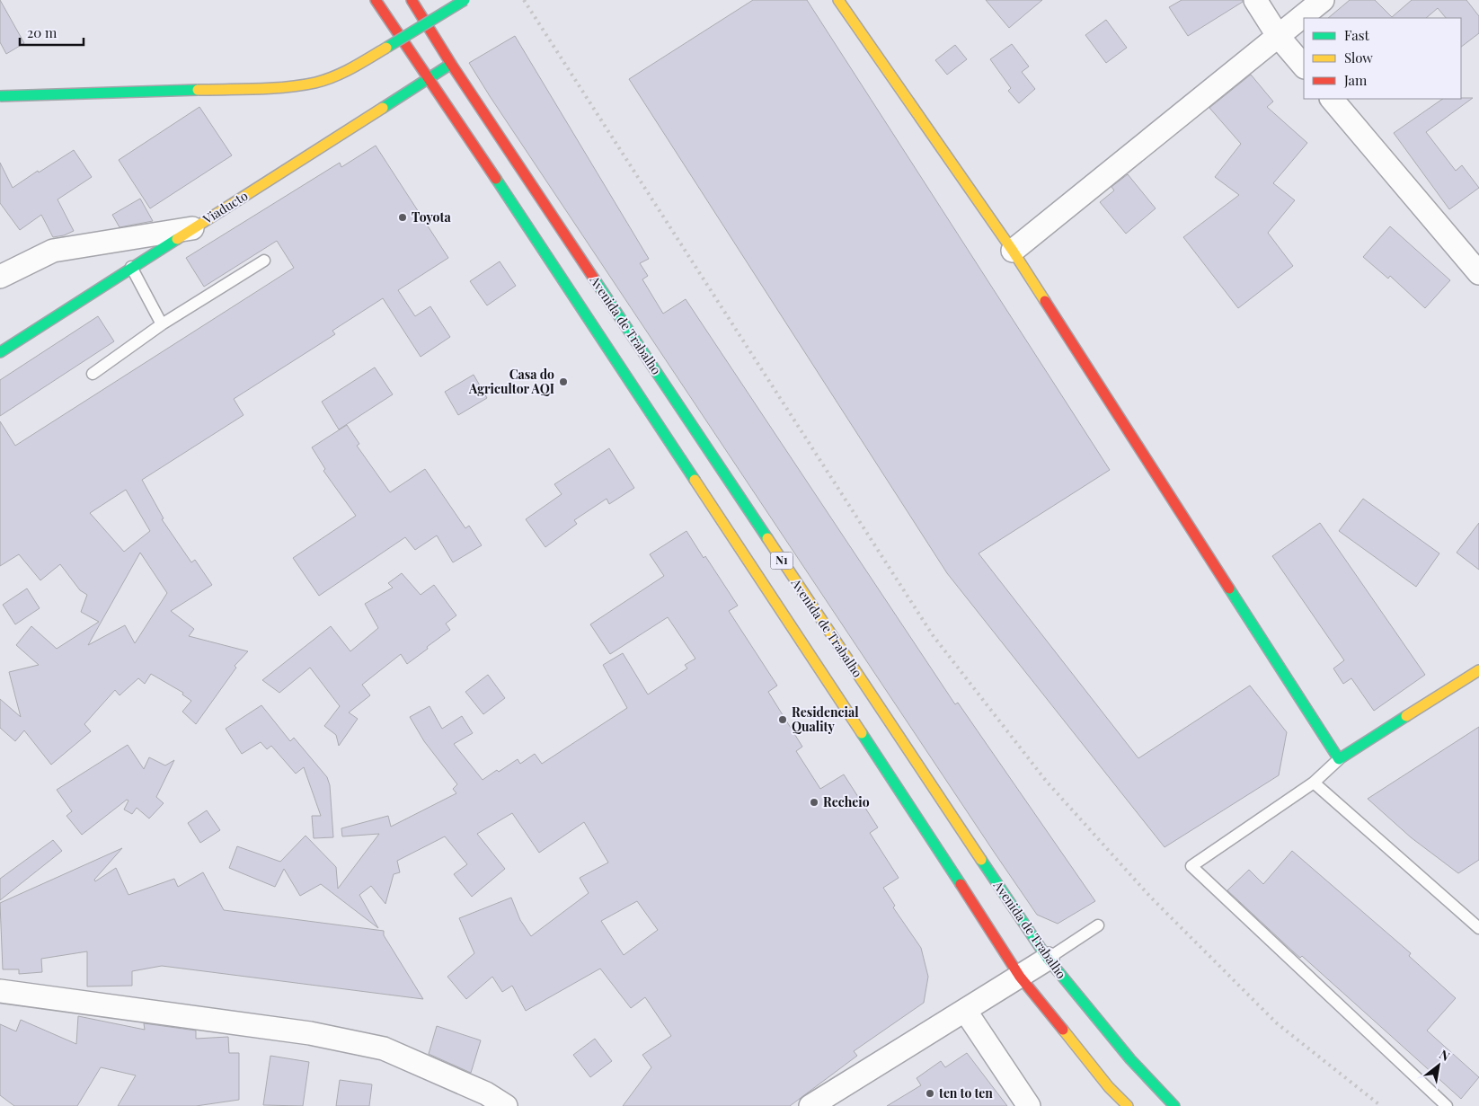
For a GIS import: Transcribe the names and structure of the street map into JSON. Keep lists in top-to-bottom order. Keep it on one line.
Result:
{"streets":{"main road":["Viaducto","Avenida de Trabalho","N1"]},"crossings":[["Viaducto","Avenida de Trabalho"],["Viaducto","N1"]],"places":["Toyota","Casa do Agricultor AQI","Residencial Quality","Recheio","ten to ten"],"legend":["Fast","Slow","Jam"],"scale_bar":"20 m","north":"top right"}
